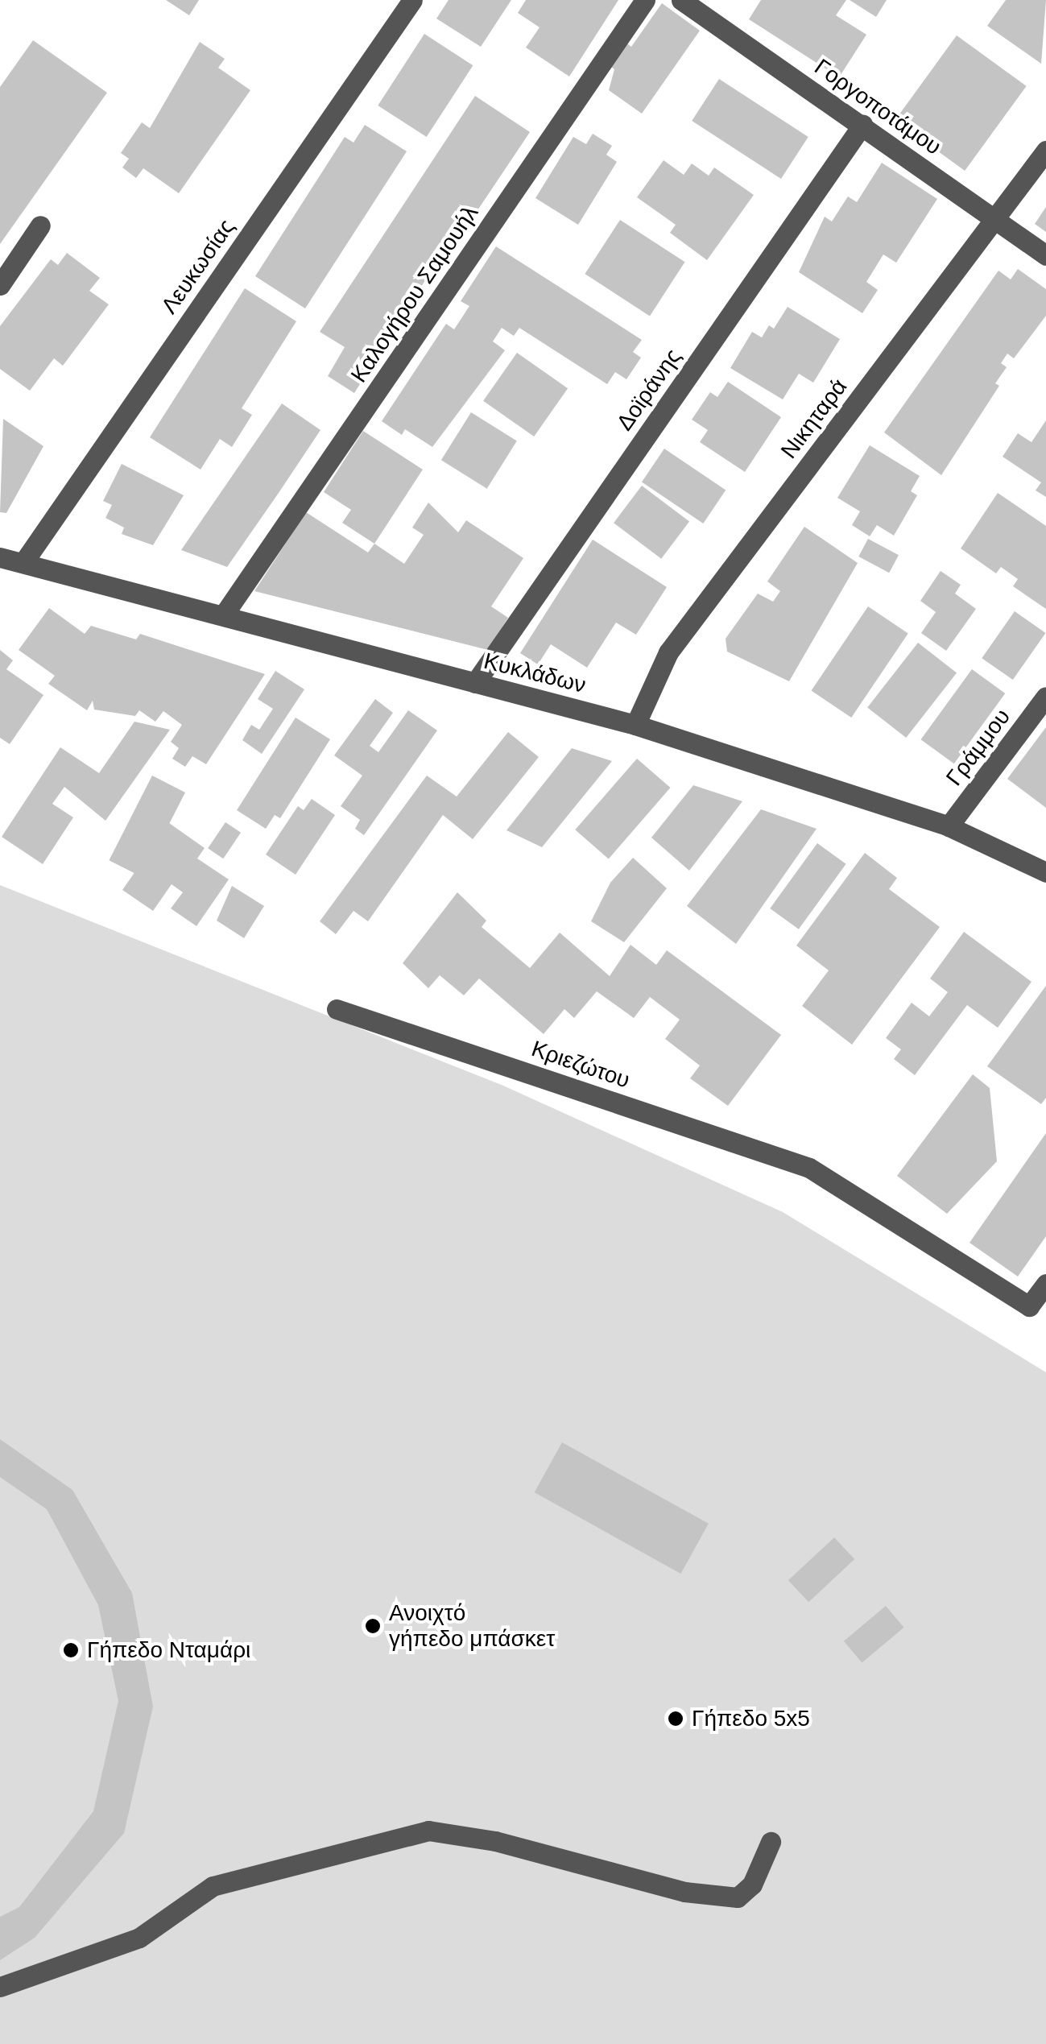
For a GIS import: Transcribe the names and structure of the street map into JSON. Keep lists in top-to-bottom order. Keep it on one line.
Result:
{"streets":{"street":["Γοργοποτάμου","Λευκωσίας","Καλογήρου Σαμουήλ","Δοϊράνης","Νικηταρά","Κυκλάδων","Γράμμου","Κριεζώτου"]},"crossings":[["Γοργοποτάμου","Δοϊράνης"],["Γοργοποτάμου","Νικηταρά"],["Λευκωσίας","Κυκλάδων"],["Καλογήρου Σαμουήλ","Κυκλάδων"],["Δοϊράνης","Κυκλάδων"],["Νικηταρά","Κυκλάδων"],["Κυκλάδων","Γράμμου"]],"places":["Ανοιχτό γήπεδο μπάσκετ","Γήπεδο Νταμάρι","Γήπεδο 5x5"]}
